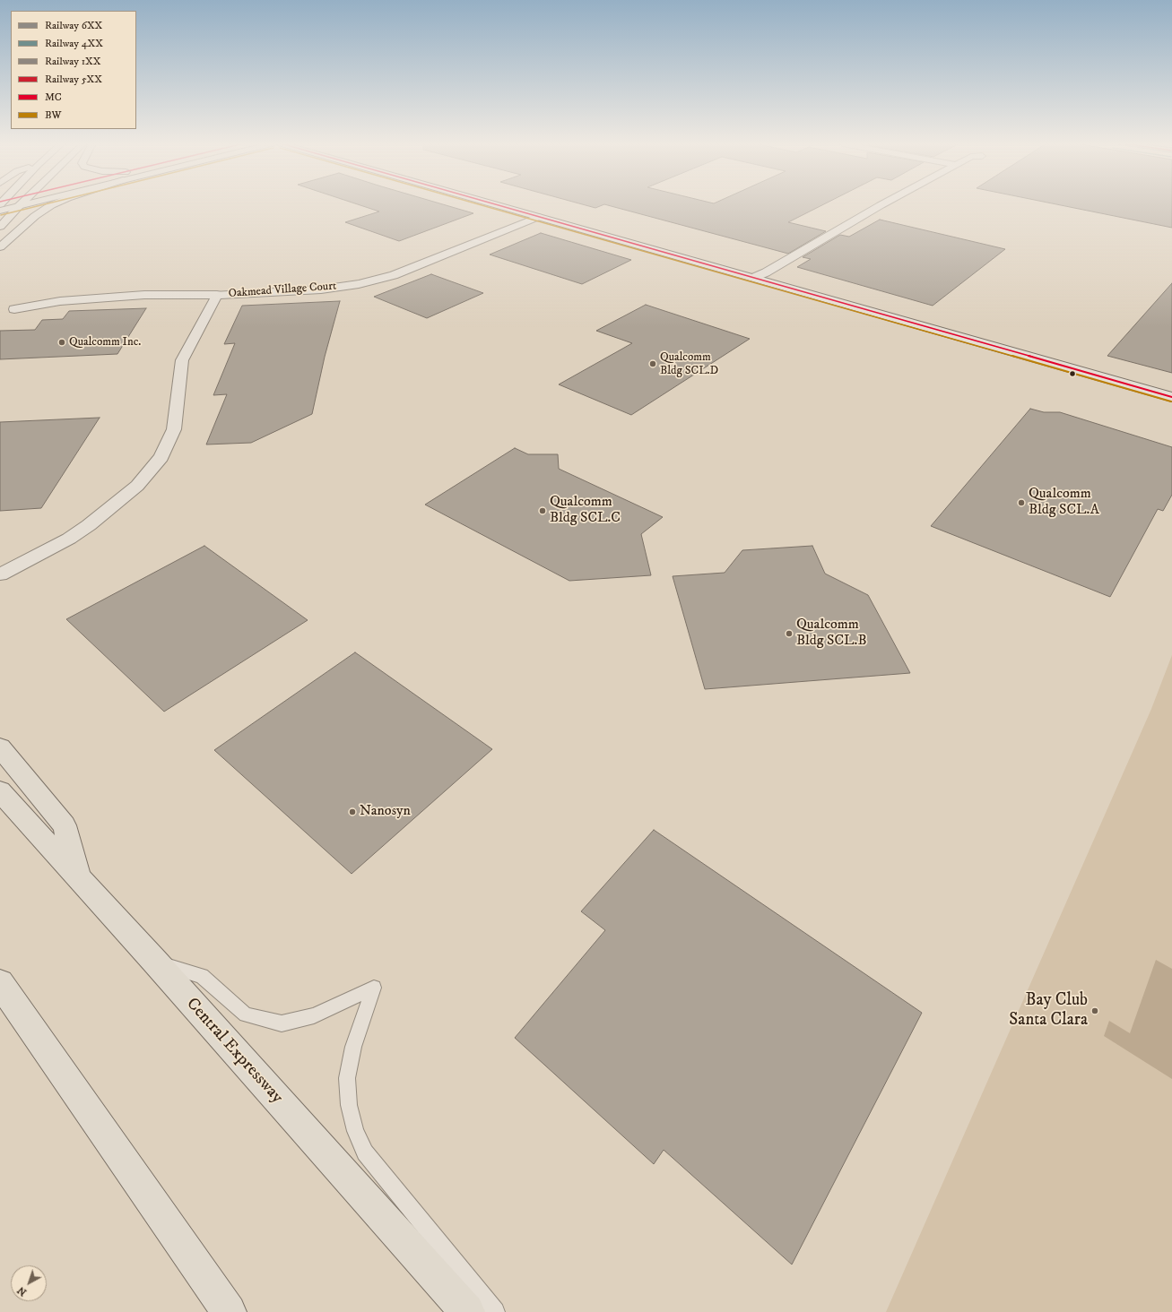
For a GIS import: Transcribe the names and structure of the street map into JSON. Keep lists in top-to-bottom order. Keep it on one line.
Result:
{"streets":{"main road":["Central Expressway"],"street":["Oakmead Village Court"]},"places":["Qualcomm Inc.","Qualcomm Bldg SCL.D","Qualcomm Bldg SCL.A","Qualcomm Bldg SCL.C","Qualcomm Bldg SCL.B","Nanosyn","Bay Club Santa Clara"],"lines":["transit line MC","transit line BW"],"legend":["Railway 6XX","Railway 4XX","Railway 1XX","Railway 5XX","MC","BW"],"north":"bottom left"}
